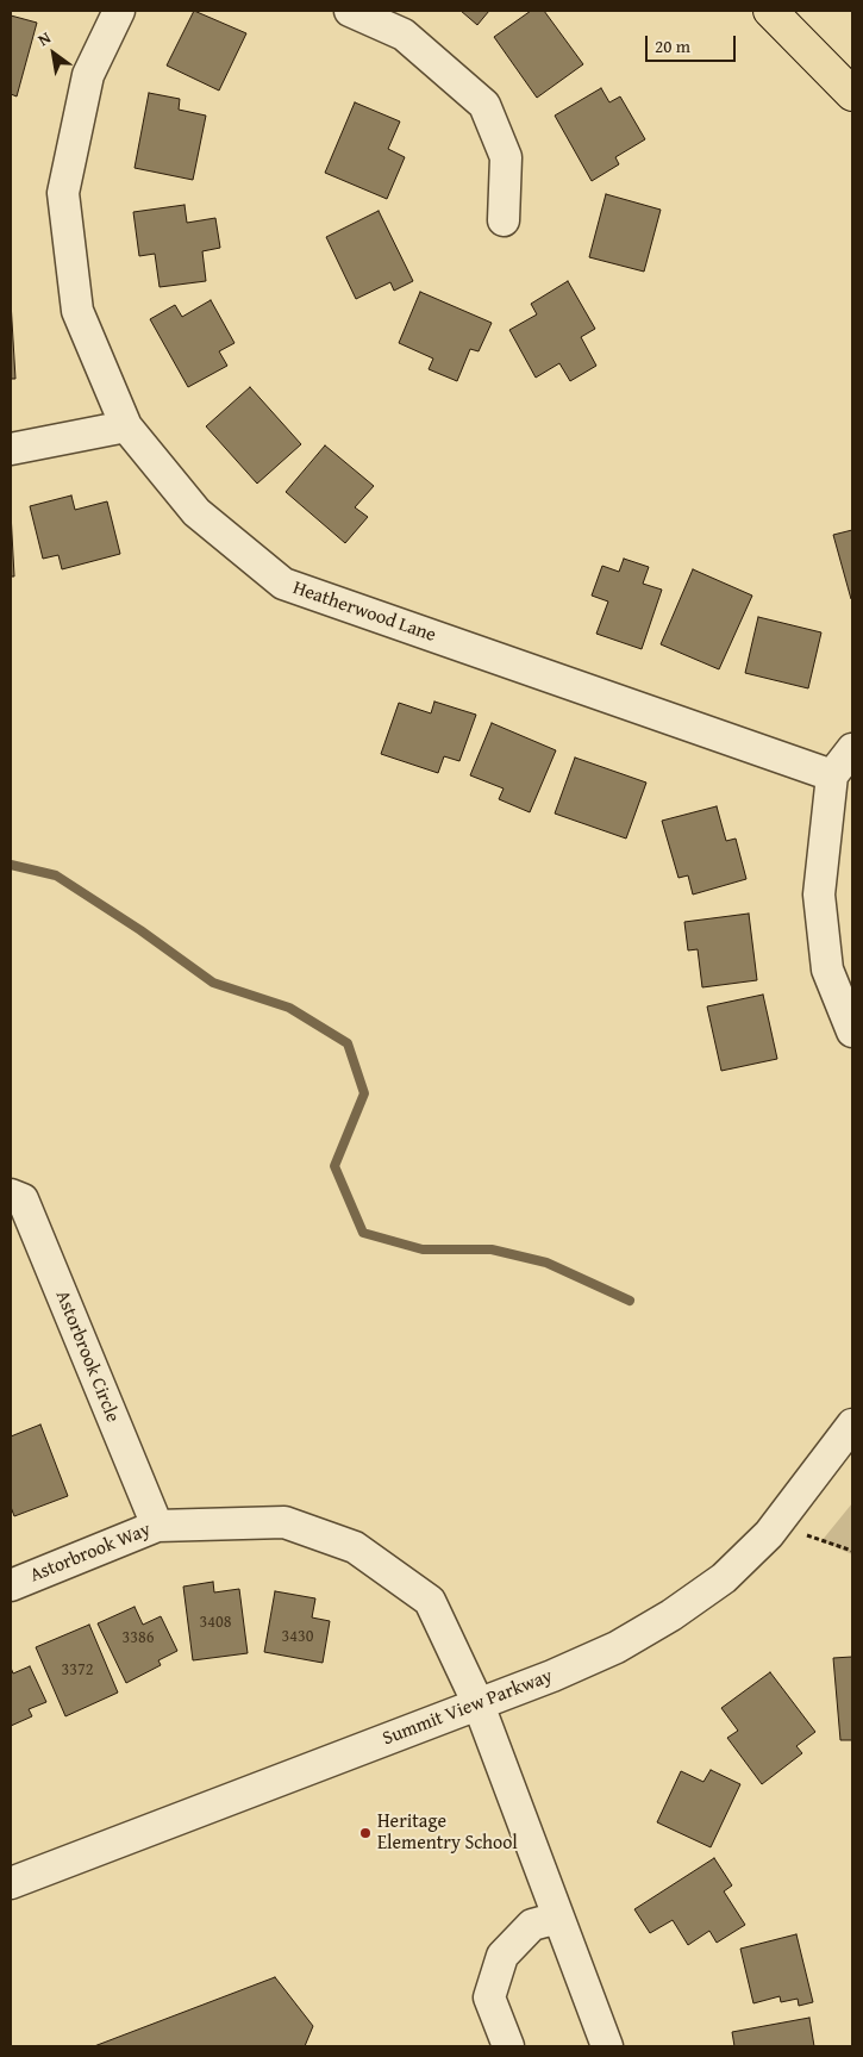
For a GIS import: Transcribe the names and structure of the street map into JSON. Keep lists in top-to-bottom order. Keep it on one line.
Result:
{"streets":{"street":["Heatherwood Lane","Astorbrook Circle","Astorbrook Way","Summit View Parkway"]},"crossings":[["Astorbrook Circle","Astorbrook Way"],["Astorbrook Way","Summit View Parkway"]],"places":["Heritage Elementry School"],"house_numbers":["3408","3430","3386","3372"],"scale_bar":"20 m","north":"top left"}
